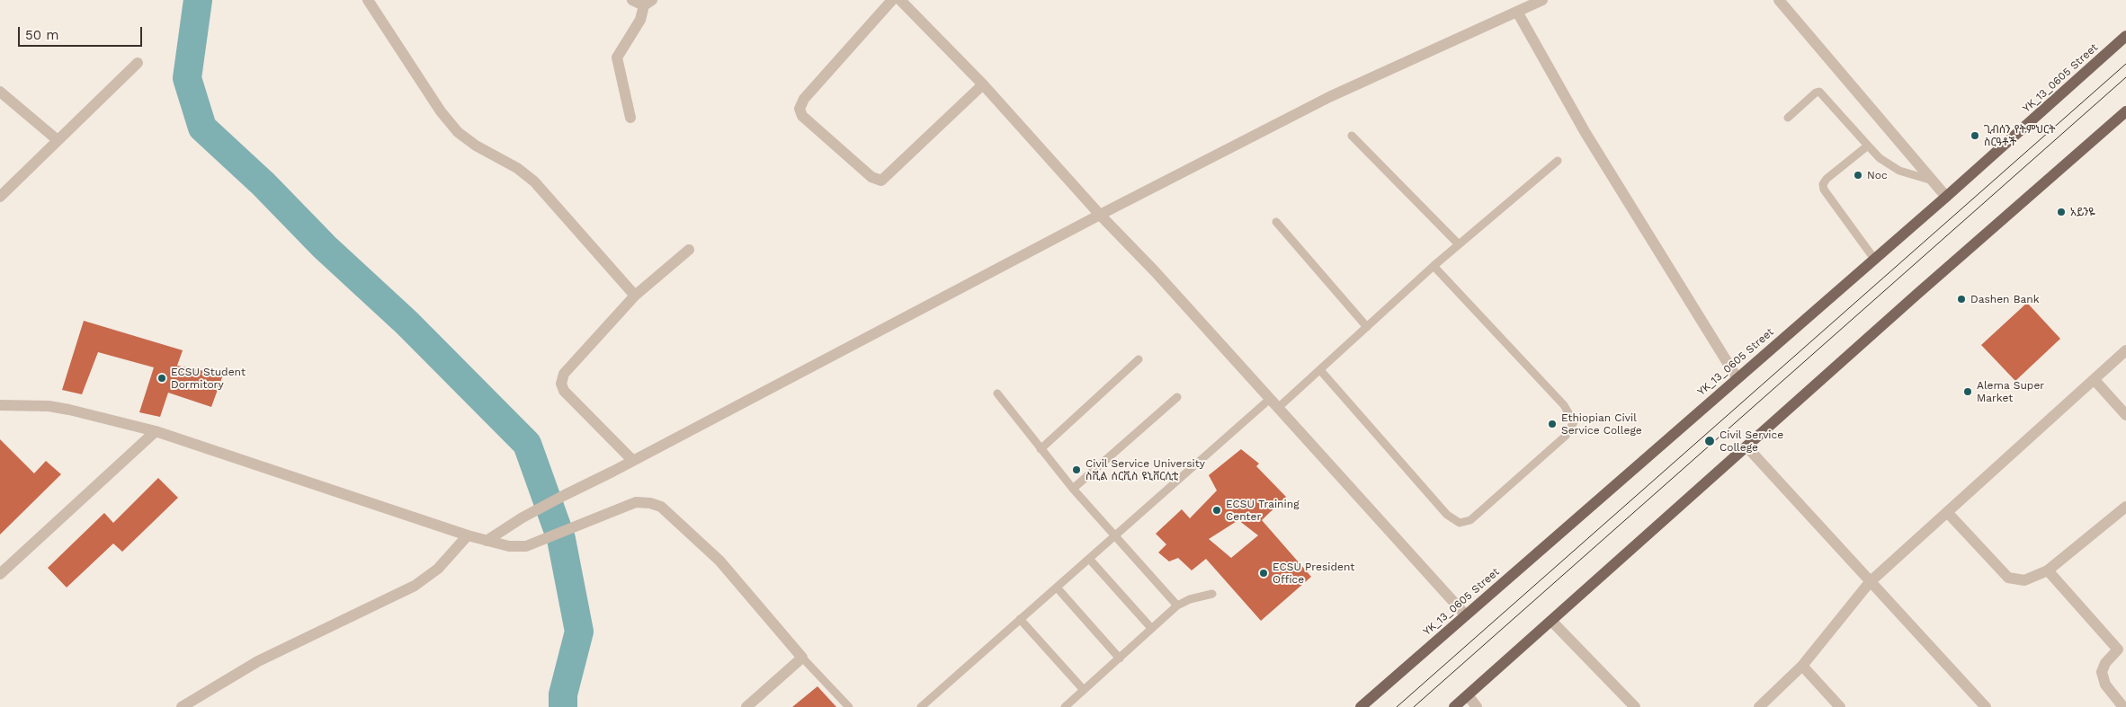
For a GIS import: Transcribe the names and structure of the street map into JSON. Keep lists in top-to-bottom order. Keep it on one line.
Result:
{"streets":{"main road":["YK_13_0605 Street"]},"places":["ጊብሰን የትምህርት ስርዓቶች","Noc","አይንዬ","Dashen Bank","ECSU Student Dormitory","Alema Super Market","Ethiopian Civil Service College","Civil Service College","Civil Service University ስቪል ሰርቪስ ዩኒቨርሲቲ","ECSU Training Center","ECSU President Office"],"scale_bar":"50 m"}
